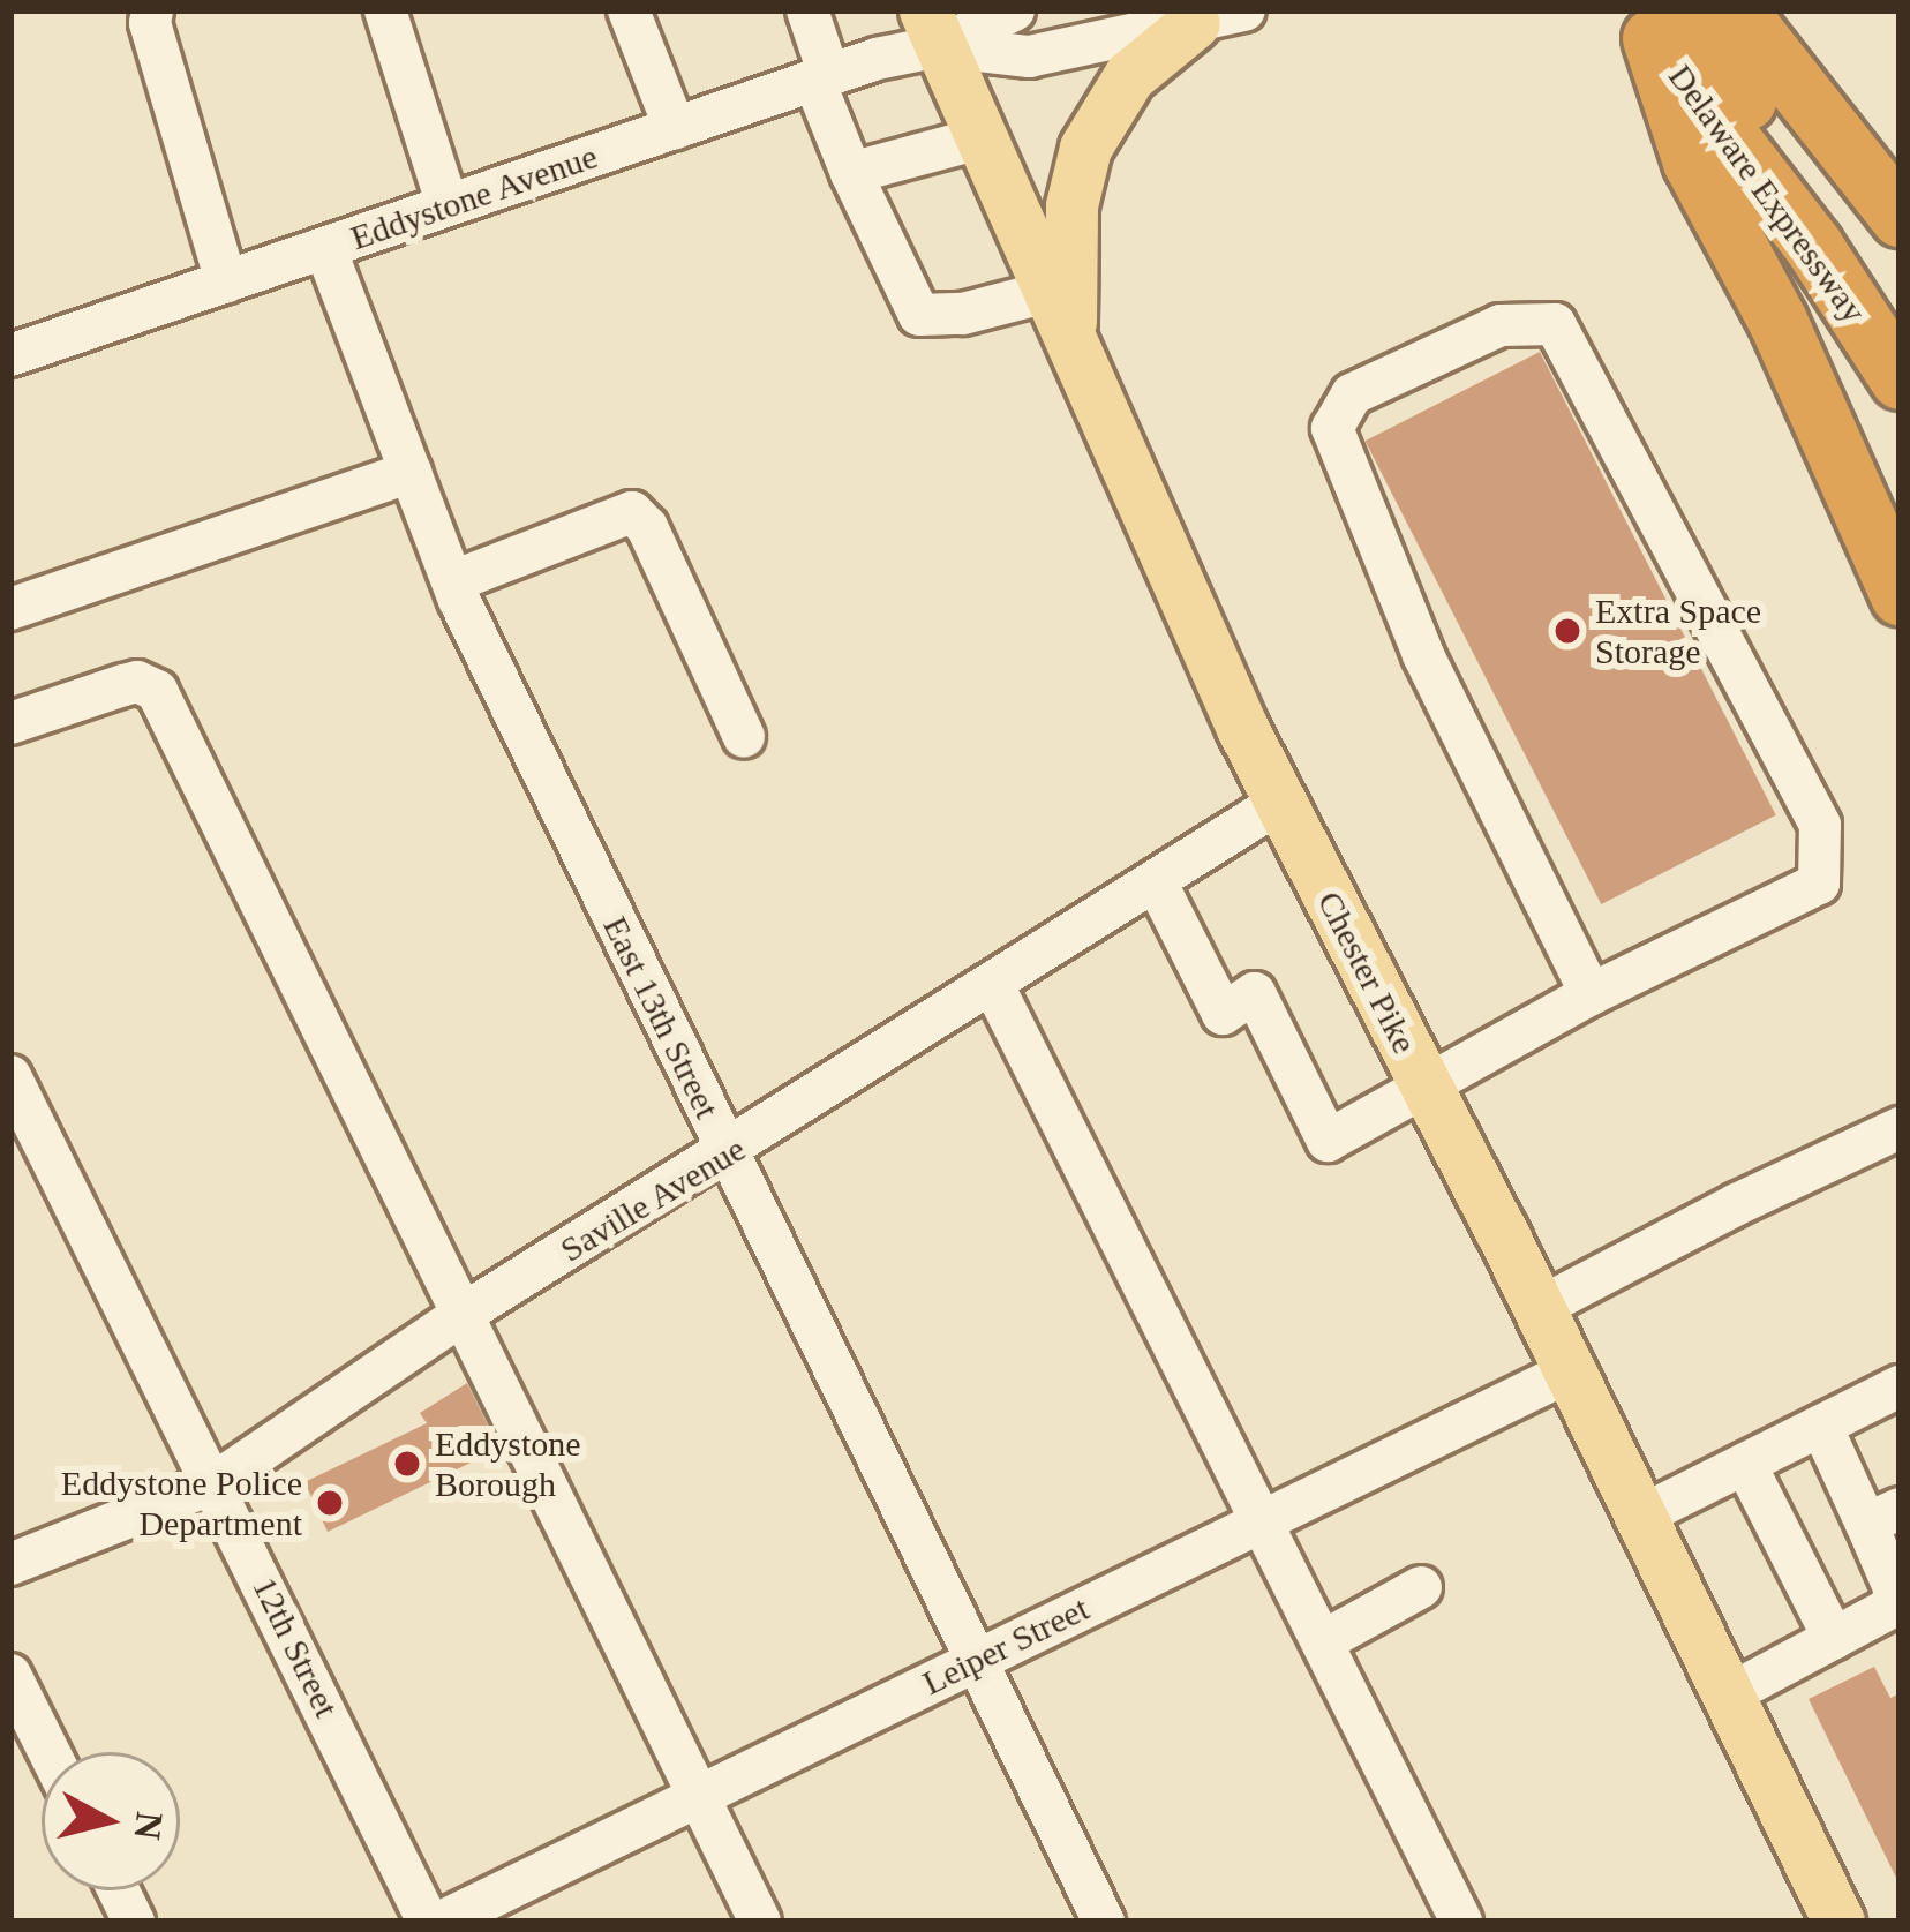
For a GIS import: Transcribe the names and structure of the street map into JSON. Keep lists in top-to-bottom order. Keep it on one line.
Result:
{"streets":{"highway":["Delaware Expressway"],"main road":["Chester Pike"],"street":["Eddystone Avenue","East 13th Street","Saville Avenue","Leiper Street","12th Street"]},"crossings":[["Eddystone Avenue","Chester Pike"],["Eddystone Avenue","East 13th Street"],["Chester Pike","Saville Avenue"],["Chester Pike","Leiper Street"],["East 13th Street","Saville Avenue"],["East 13th Street","Leiper Street"],["Saville Avenue","12th Street"]],"places":["Extra Space Storage","Eddystone Borough","Eddystone Police Department"],"north":"right"}
